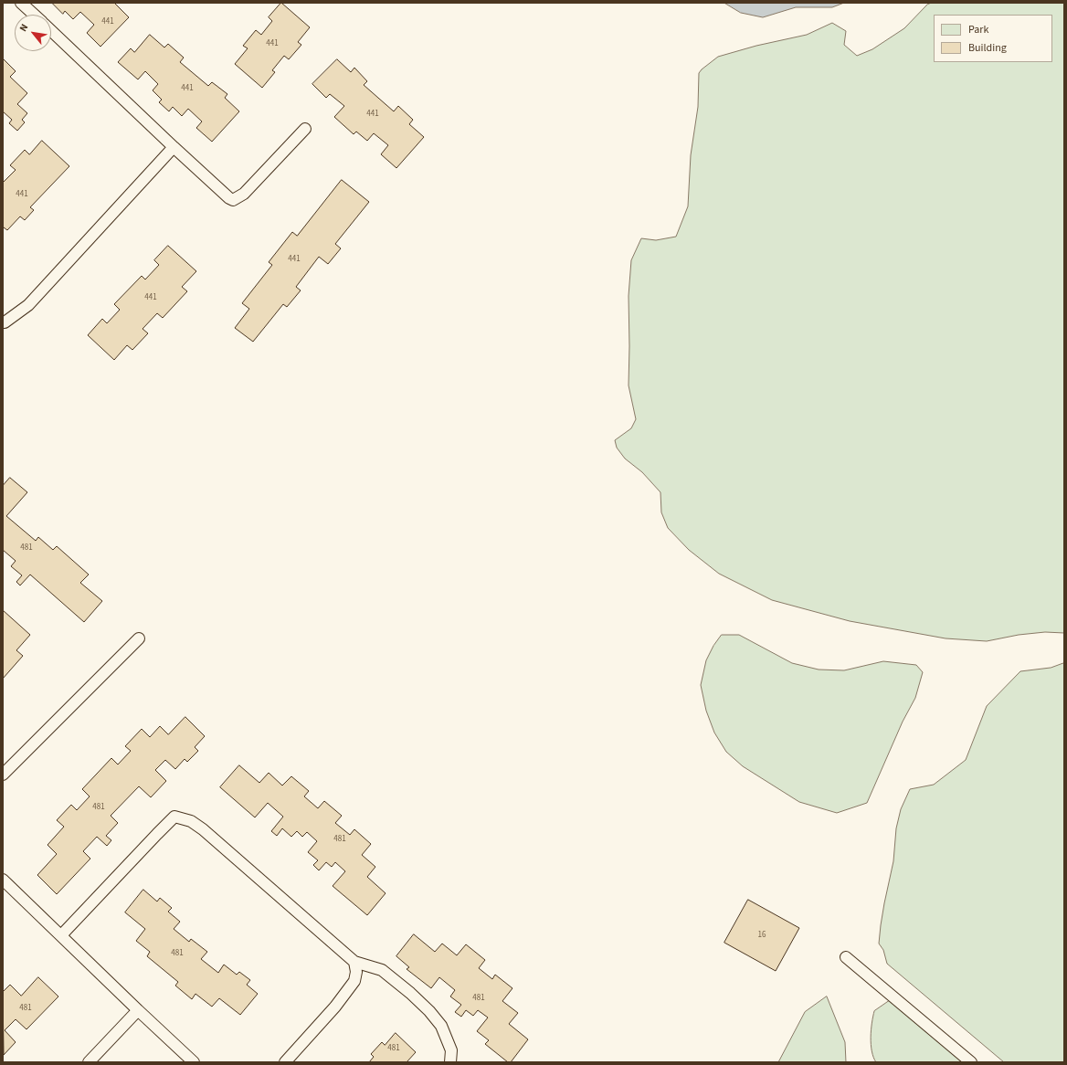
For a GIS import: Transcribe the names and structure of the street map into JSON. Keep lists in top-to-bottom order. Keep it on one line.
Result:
{"house_numbers":["441","441","441","441","441","441","441","481","481","481","16","481","481","481","481"],"legend":["Park","Building"],"north":"top left"}
